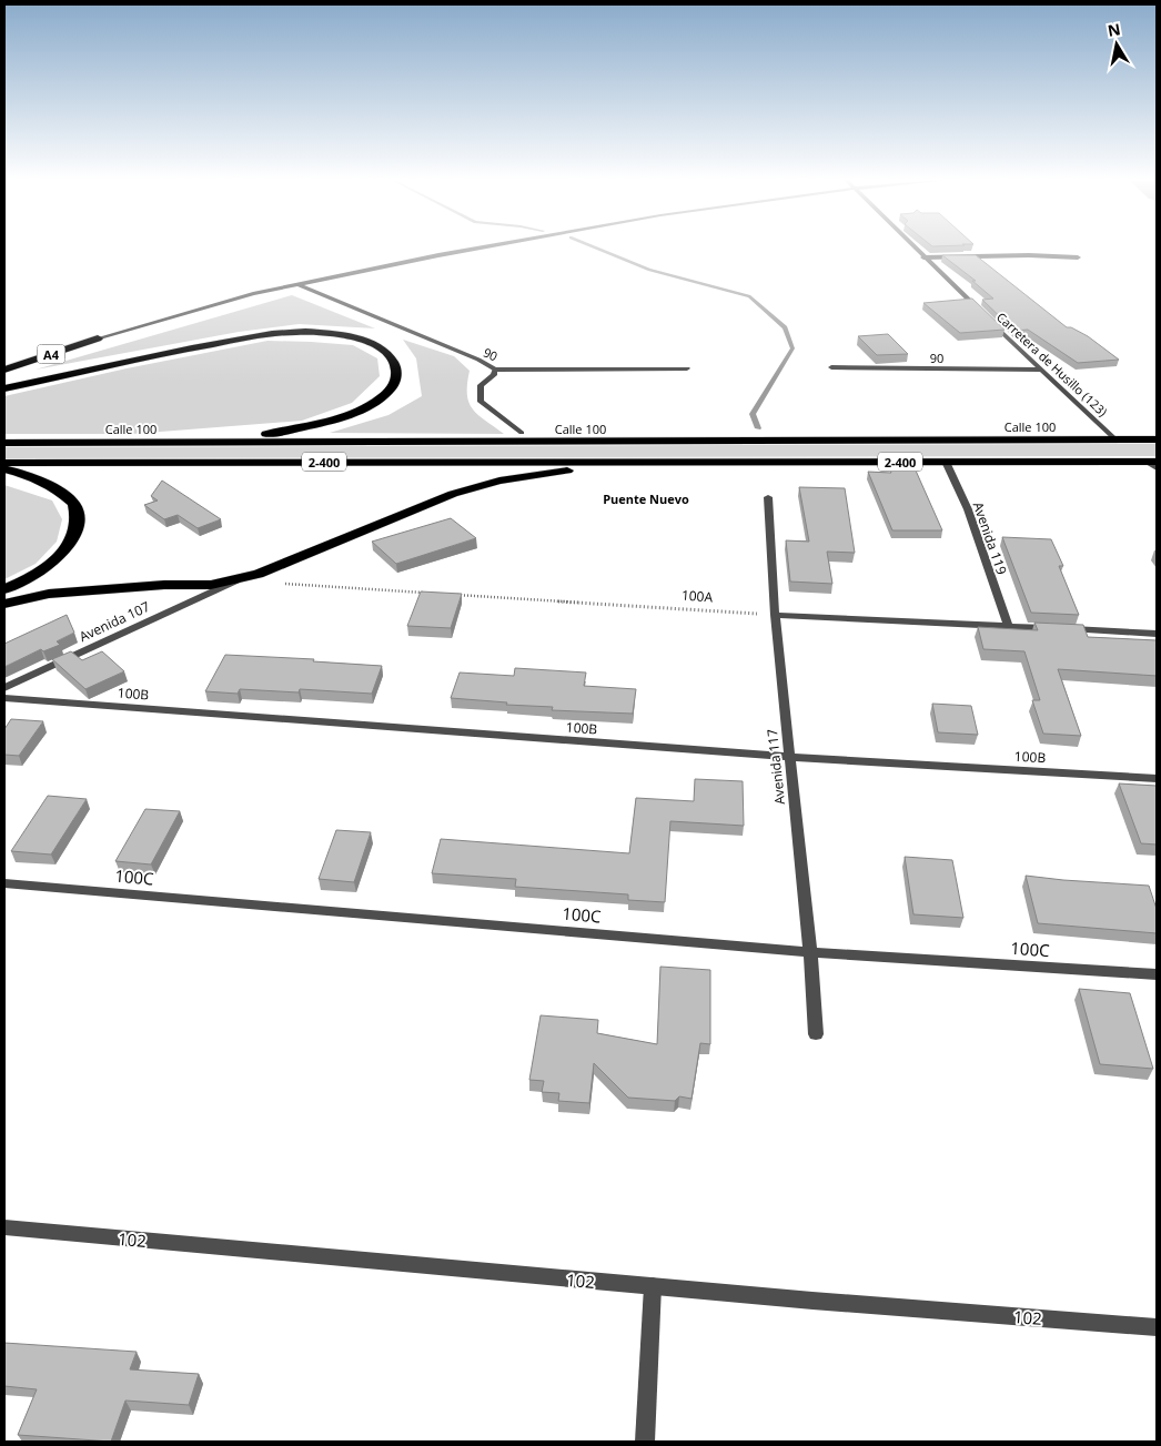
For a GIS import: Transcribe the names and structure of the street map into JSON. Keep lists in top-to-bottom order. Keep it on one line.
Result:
{"streets":{"highway":["A4","Calle 100","2-400"],"street":["90","Carretera de Husillo (123)","Avenida 119","Avenida 107","100B","Avenida 117","100C","102"],"path":["100A"]},"crossings":[["90","Carretera de Husillo (123)"],["Carretera de Husillo (123)","Calle 100"],["2-400","Avenida 119"],["100A","Avenida 117"],["100B","Avenida 117"],["Avenida 117","100C"]],"districts":["Puente Nuevo"],"north":"top"}
